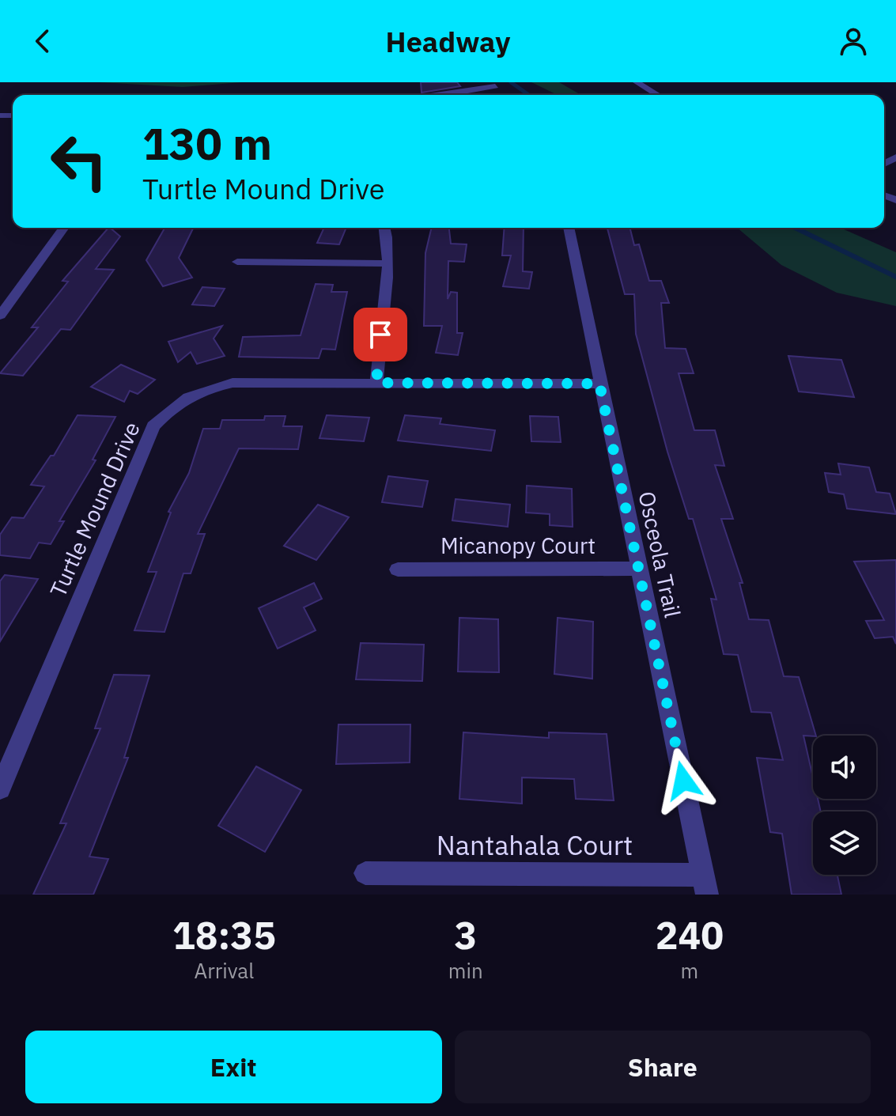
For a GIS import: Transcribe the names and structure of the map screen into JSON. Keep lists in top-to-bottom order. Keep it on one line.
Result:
{"streets":{"street":["Turtle Mound Drive","Micanopy Court","Osceola Trail","Nantahala Court"]},"crossings":[["Turtle Mound Drive","Osceola Trail"],["Micanopy Court","Osceola Trail"],["Osceola Trail","Nantahala Court"]],"page":{"header":"Headway","turn":["130 m","Turtle Mound Drive"],"eta":["18:35","Arrival","3","min","240","m"],"buttons":["Exit","Share"]}}
